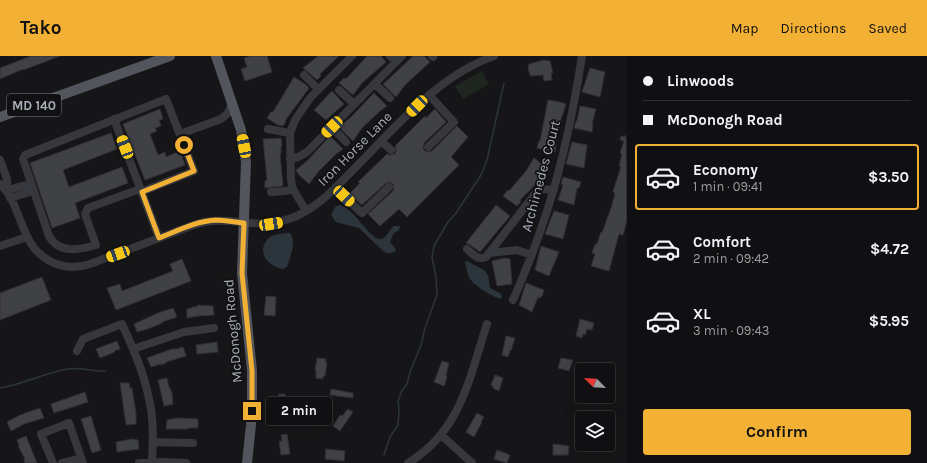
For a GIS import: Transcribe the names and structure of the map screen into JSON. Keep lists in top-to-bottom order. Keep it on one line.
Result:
{"streets":{"main road":["MD 140","McDonogh Road"],"street":["Iron Horse Lane","Archimedes Court"]},"crossings":[["Iron Horse Lane","McDonogh Road"]],"north":"top left","page":{"header":"Tako","nav":["Map","Directions","Saved"],"banner":["Linwoods","McDonogh Road"],"list":[{"name":"Economy","note":"1 min · 09:41","value":"$3.50"},{"name":"Comfort","note":"2 min · 09:42","value":"$4.72"},{"name":"XL","note":"3 min · 09:43","value":"$5.95"}],"bubble":"2 min","buttons":"Confirm"}}
